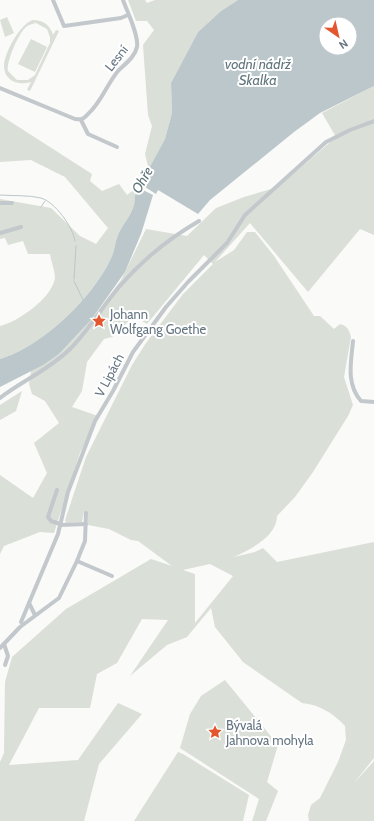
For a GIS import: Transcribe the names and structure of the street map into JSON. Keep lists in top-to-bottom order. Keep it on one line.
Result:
{"streets":{"street":["Lesní","V Lipách"]},"water":["vodní nádrž Skalka","Ohře"],"places":{"place":["Johann Wolfgang Goethe","Bývalá Jahnova mohyla"]},"north":"bottom right"}
